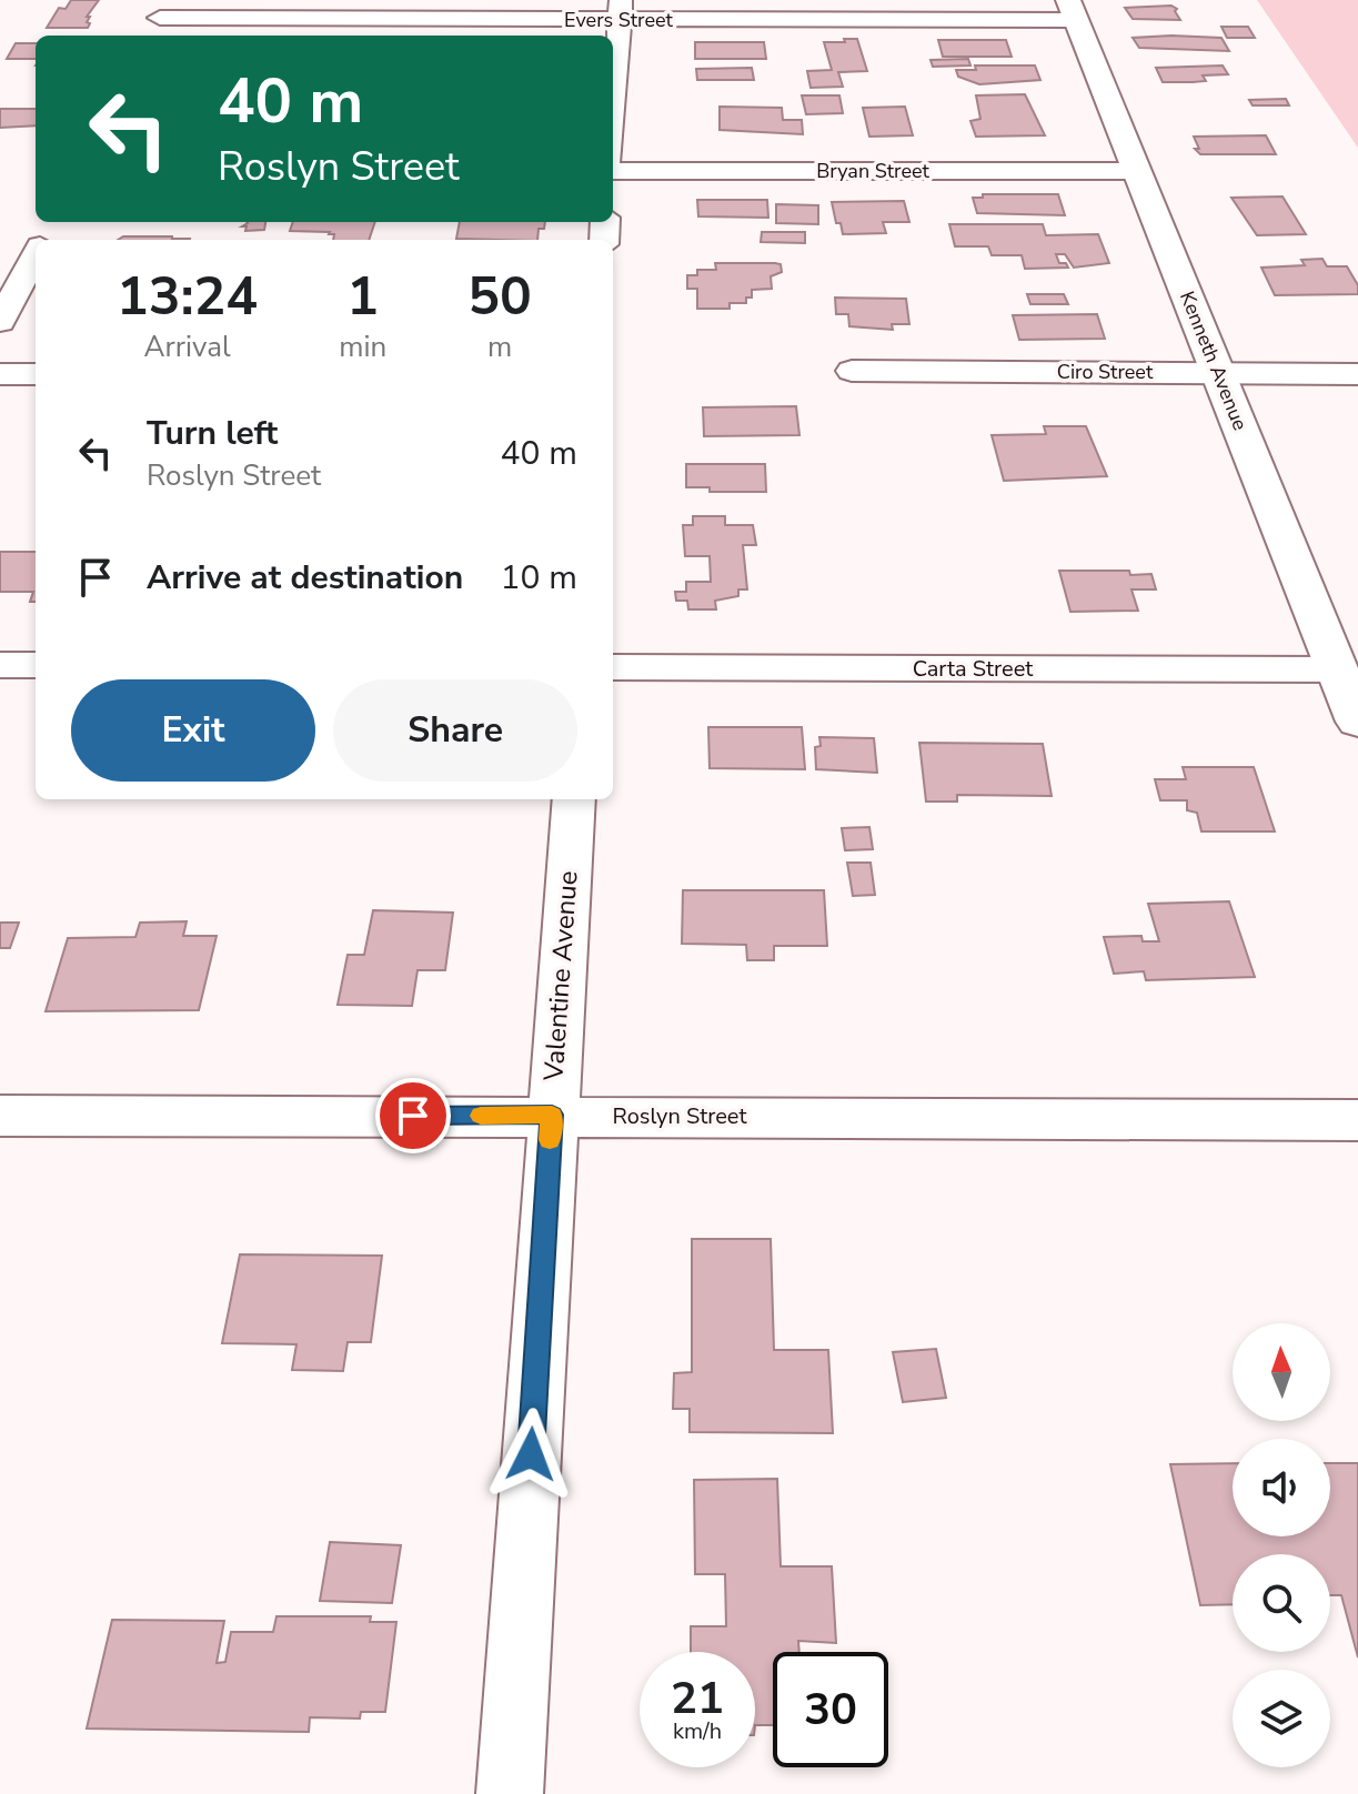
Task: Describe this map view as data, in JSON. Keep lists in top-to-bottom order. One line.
{"streets":{"street":["Evers Street","Bryan Street","Kenneth Avenue","Ciro Street","Carta Street","Valentine Avenue","Roslyn Street"]},"crossings":[["Evers Street","Kenneth Avenue"],["Bryan Street","Kenneth Avenue"],["Kenneth Avenue","Ciro Street"],["Kenneth Avenue","Carta Street"],["Valentine Avenue","Roslyn Street"]],"north":"top","page":{"turn":["40 m","Roslyn Street"],"eta":["13:24","Arrival","1","min","50","m"],"list":[{"name":"Turn left","note":"Roslyn Street","value":"40 m"},{"name":"Arrive at destination","value":"10 m"}],"buttons":["Exit","Share"],"speed":"21 km/h","limit":"30"}}
